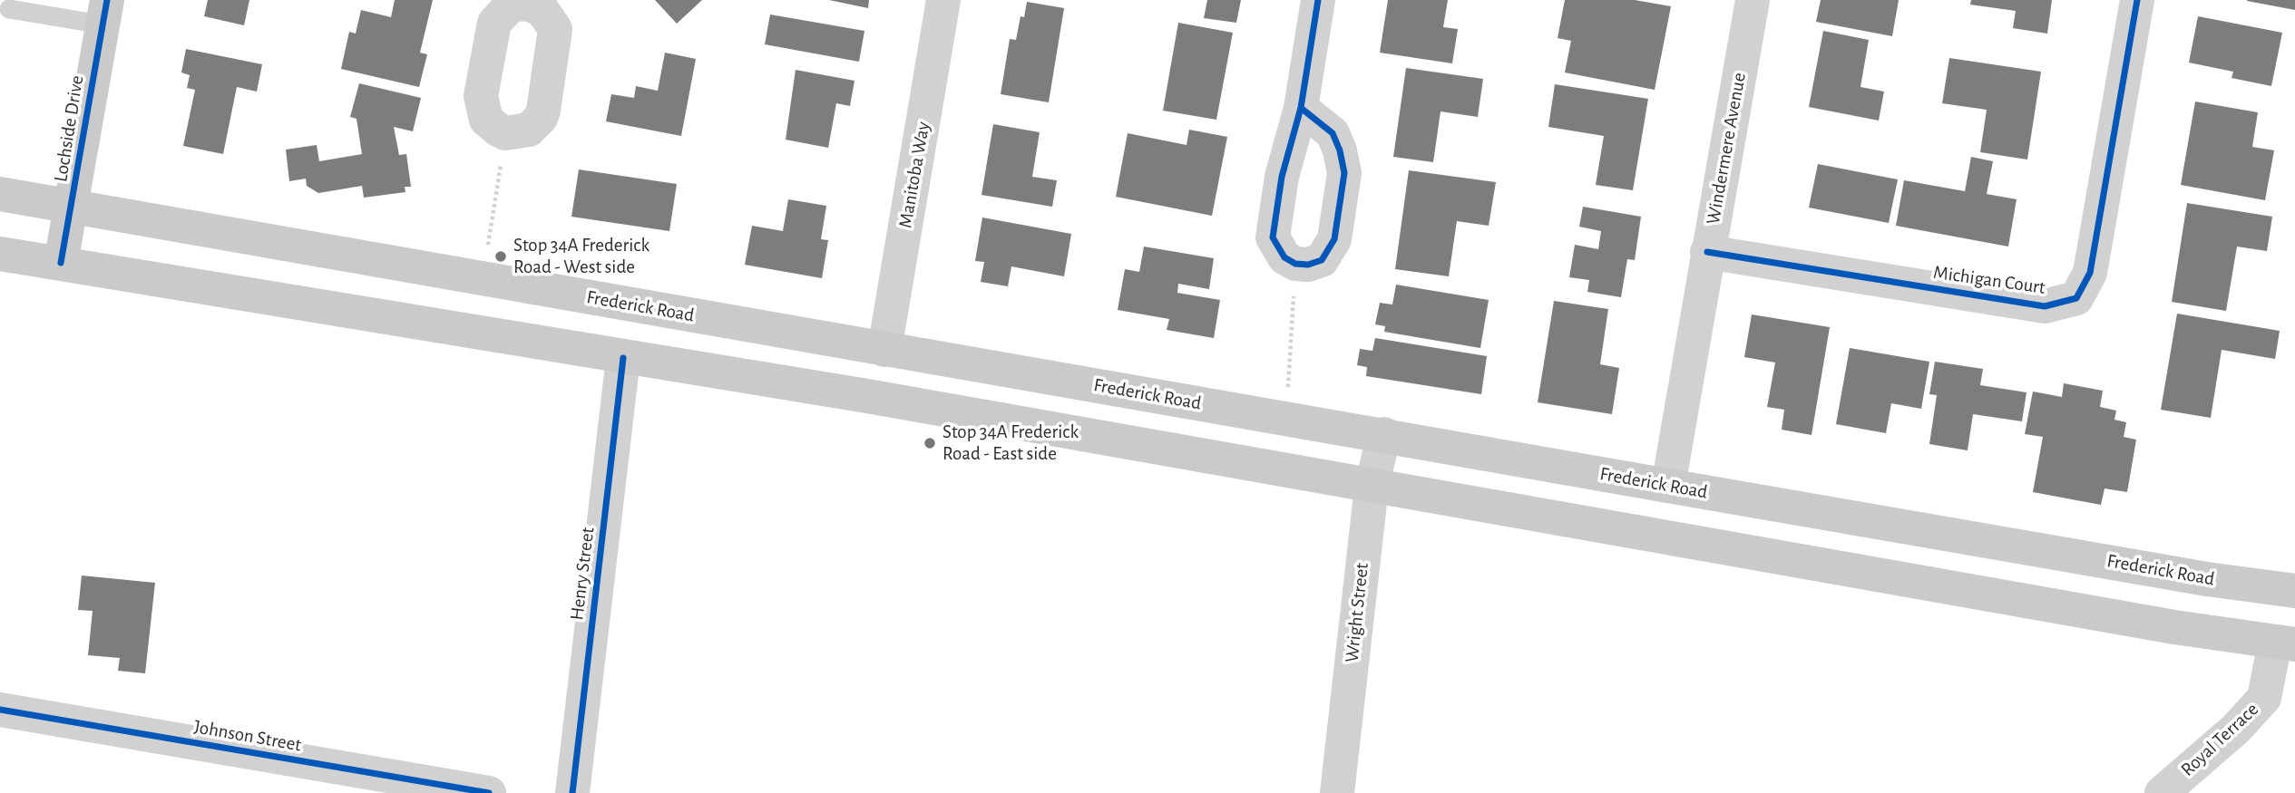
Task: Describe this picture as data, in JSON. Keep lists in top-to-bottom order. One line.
{"streets":{"main road":["Lochside Drive","Frederick Road"],"street":["Windermere Avenue","Manitoba Way","Michigan Court","Henry Street","Wright Street","Johnson Street","Royal Terrace"]},"crossings":[["Lochside Drive","Frederick Road"],["Windermere Avenue","Michigan Court"],["Windermere Avenue","Frederick Road"],["Manitoba Way","Frederick Road"],["Frederick Road","Wright Street"]],"places":["Stop 34A Frederick Road - West side","Stop 34A Frederick Road - East side"]}
